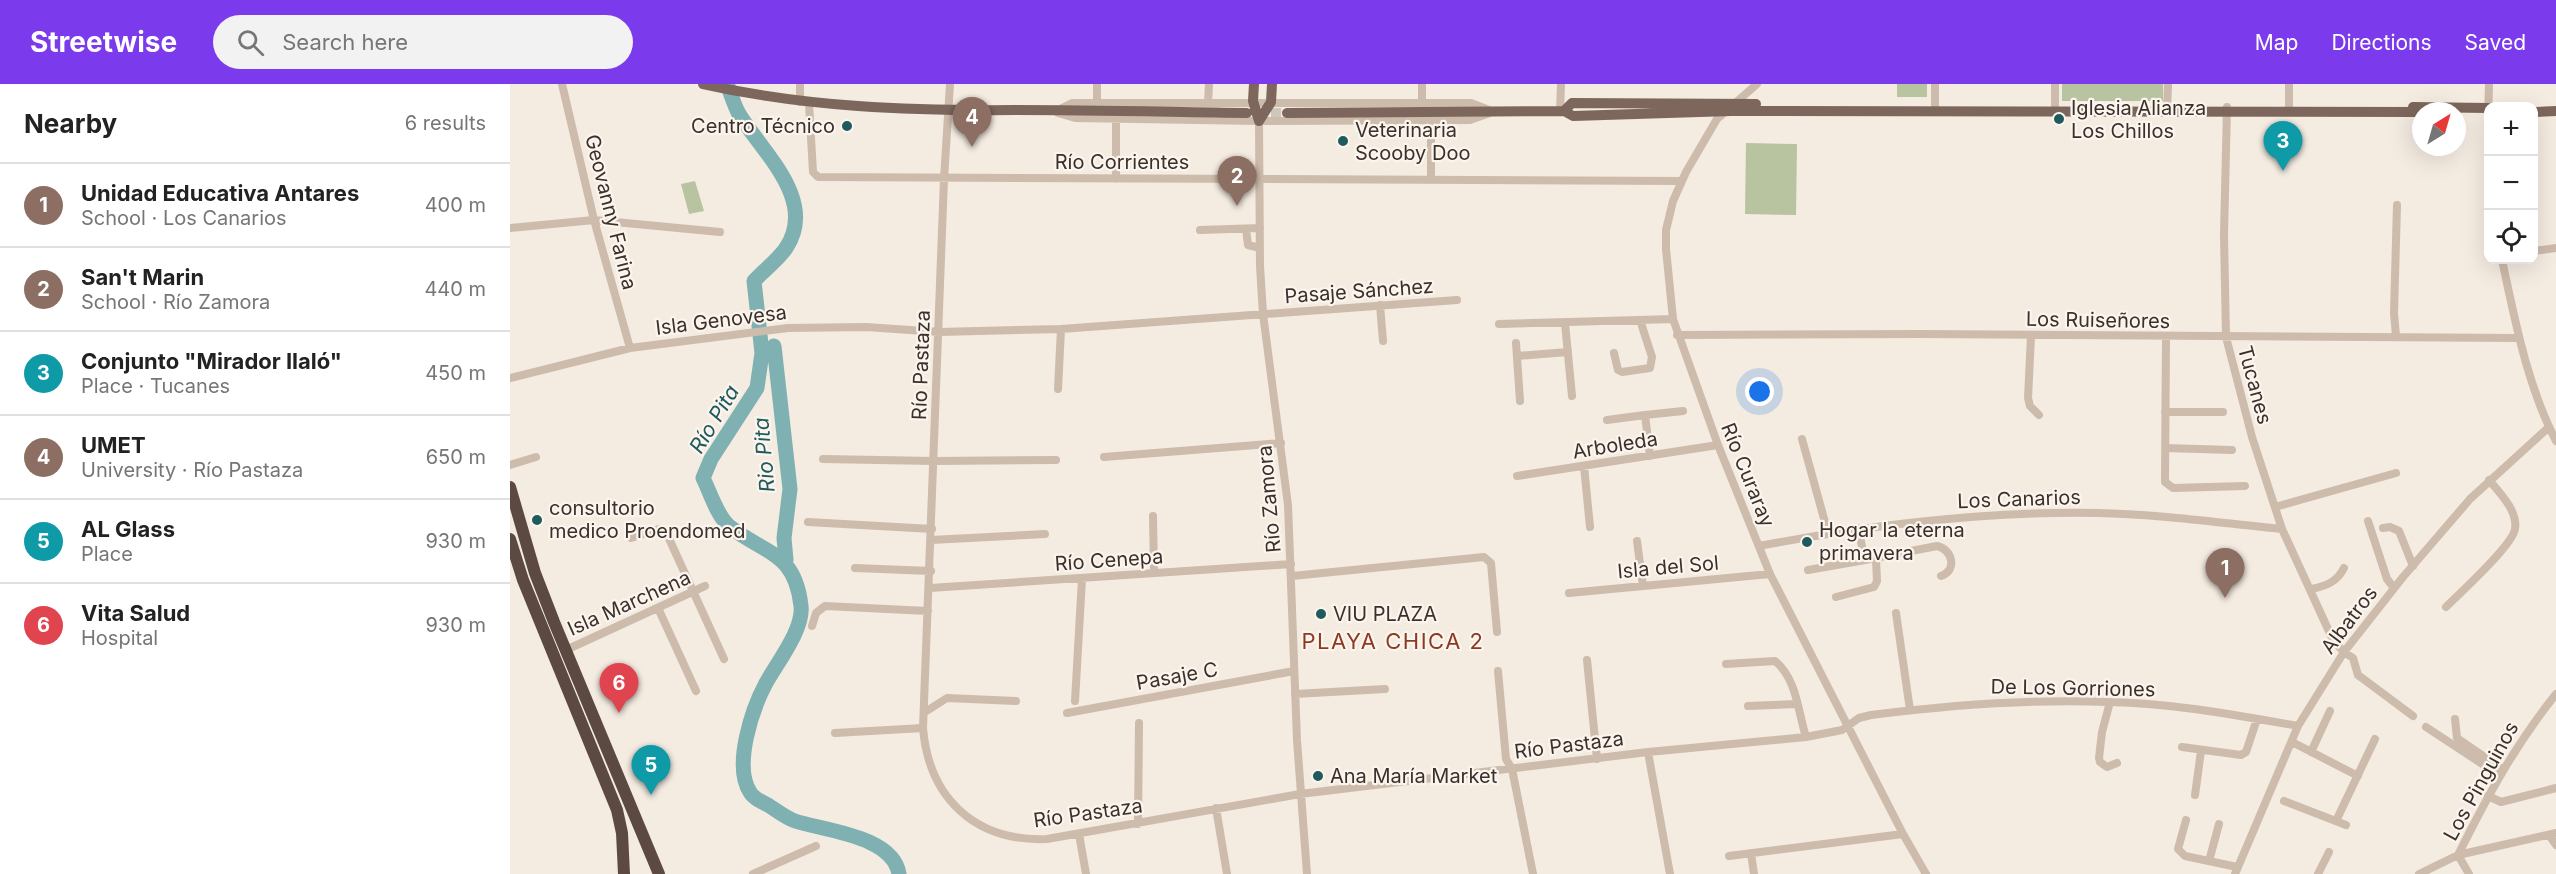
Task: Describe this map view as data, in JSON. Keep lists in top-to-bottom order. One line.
{"streets":{"street":["Río Corrientes","Geovanny Farina","Pasaje Sánchez","Isla Genovesa","Los Ruiseñores","Río Pastaza","Tucanes","Arboleda","Río Curaray","Río Zamora","Los Canarios","Río Cenepa","Isla del Sol","Isla Marchena","Albatros","Pasaje C","De Los Gorriones","Los Pinguinos"]},"crossings":[["Río Corrientes","Río Pastaza"],["Río Corrientes","Río Curaray"],["Río Corrientes","Río Zamora"],["Geovanny Farina","Isla Genovesa"],["Pasaje Sánchez","Isla Genovesa"],["Pasaje Sánchez","Río Zamora"],["Isla Genovesa","Río Pastaza"],["Los Ruiseñores","Tucanes"],["Los Ruiseñores","Río Curaray"],["Río Pastaza","Río Curaray"],["Río Pastaza","Río Zamora"],["Río Pastaza","Río Cenepa"],["Río Pastaza","De Los Gorriones"],["Tucanes","Los Canarios"],["Tucanes","Albatros"],["Arboleda","Río Curaray"],["Río Curaray","Los Canarios"],["Río Curaray","Isla del Sol"],["Río Curaray","De Los Gorriones"],["Río Zamora","Río Cenepa"],["Río Zamora","Pasaje C"],["Albatros","De Los Gorriones"]],"districts":["PLAYA CHICA 2"],"water":["Río Pita","Rio Pita"],"places":["Iglesia Alianza Los Chillos","Centro Técnico","Veterinaria Scooby Doo","consultorio medico Proendomed","Hogar la eterna primavera","VIU PLAZA","Ana María Market"],"north":"top right","page":{"header":"Streetwise","search":"Search here","nav":["Map","Directions","Saved"],"heading":["Nearby","6 results"],"pins":["4","3","2","1","6","5"],"map_buttons":["+","−"],"list":[{"mark":"1","name":"Unidad Educativa Antares","note":"School · Los Canarios","value":"400 m"},{"mark":"2","name":"San't Marin","note":"School · Río Zamora","value":"440 m"},{"mark":"3","name":"Conjunto \"Mirador Ilaló\"","note":"Place · Tucanes","value":"450 m"},{"mark":"4","name":"UMET","note":"University · Río Pastaza","value":"650 m"},{"mark":"5","name":"AL Glass","note":"Place","value":"930 m"},{"mark":"6","name":"Vita Salud","note":"Hospital","value":"930 m"}]}}
